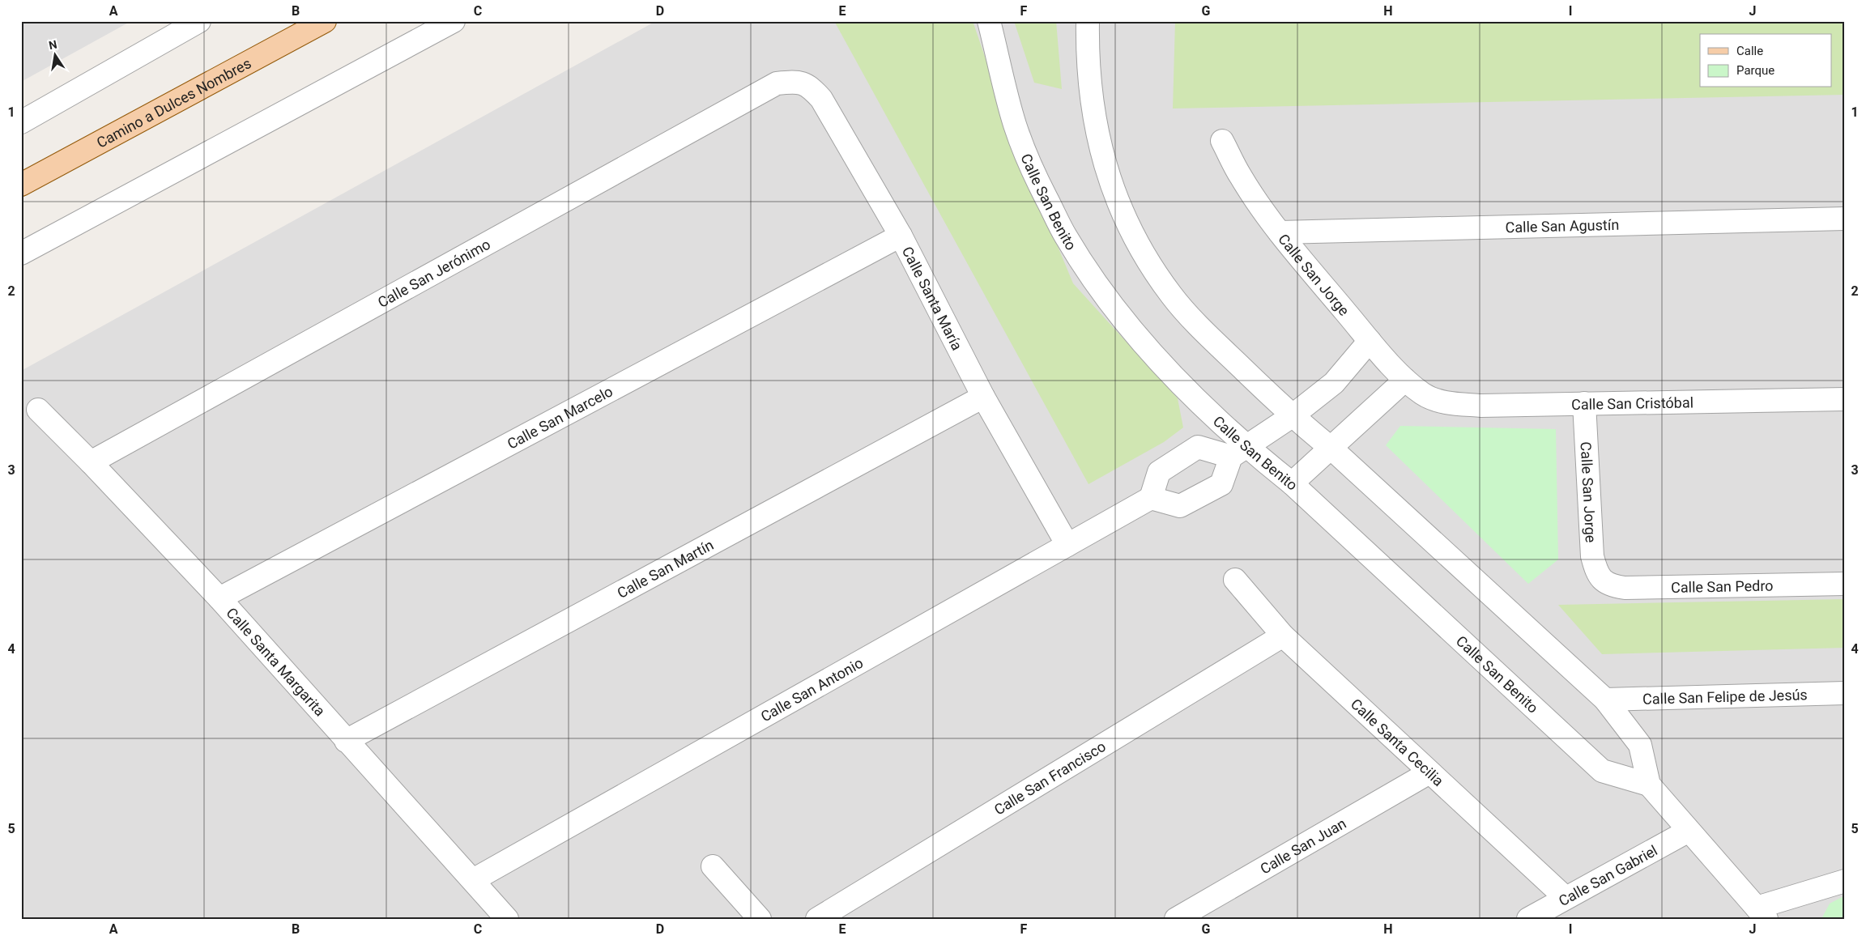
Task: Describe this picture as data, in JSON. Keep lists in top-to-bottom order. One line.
{"streets":{"main road":["Camino a Dulces Nombres"],"street":["Calle San Benito","Calle San Agustín","Calle San Jerónimo","Calle San Jorge","Calle Santa María","Calle San Cristóbal","Calle San Marcelo","Calle San Martín","Calle San Pedro","Calle Santa Margarita","Calle San Antonio","Calle San Felipe de Jesús","Calle Santa Cecilia","Calle San Francisco","Calle San Juan","Calle San Gabriel"]},"crossings":[["Calle San Agustín","Calle San Jorge"],["Calle San Jerónimo","Calle Santa María"],["Calle San Jerónimo","Calle Santa Margarita"],["Calle San Jorge","Calle San Cristóbal"],["Calle San Jorge","Calle San Pedro"],["Calle Santa María","Calle San Marcelo"],["Calle Santa María","Calle San Martín"],["Calle Santa María","Calle San Antonio"],["Calle San Marcelo","Calle Santa Margarita"],["Calle San Martín","Calle Santa Margarita"],["Calle Santa Margarita","Calle San Antonio"],["Calle Santa Cecilia","Calle San Francisco"],["Calle Santa Cecilia","Calle San Juan"],["Calle Santa Cecilia","Calle San Gabriel"]],"legend":["Calle","Parque"],"north":"top","grid":{"columns":["A","B","C","D","E","F","G","H","I","J"],"rows":["1","2","3","4","5"]}}
